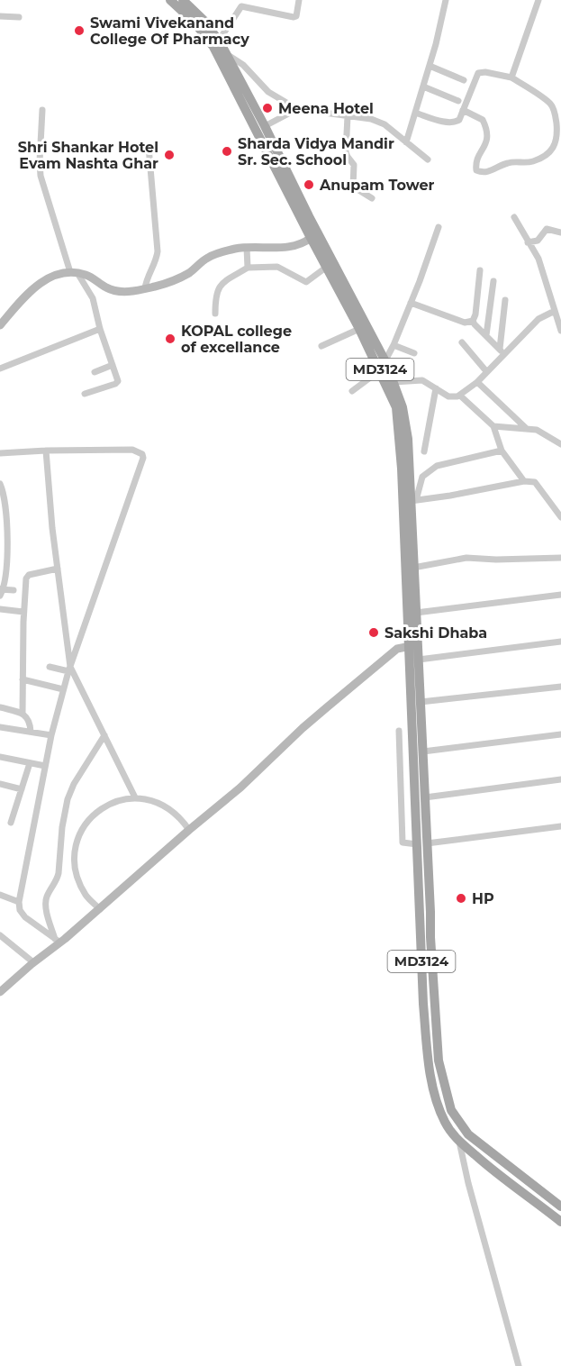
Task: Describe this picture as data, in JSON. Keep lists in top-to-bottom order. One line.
{"streets":{"main road":["MD3124"]},"places":["Swami Vivekanand College Of Pharmacy","Meena Hotel","Sharda Vidya Mandir Sr. Sec. School","Shri Shankar Hotel Evam Nashta Ghar","Anupam Tower","KOPAL college of excellance","Sakshi Dhaba","HP"]}
